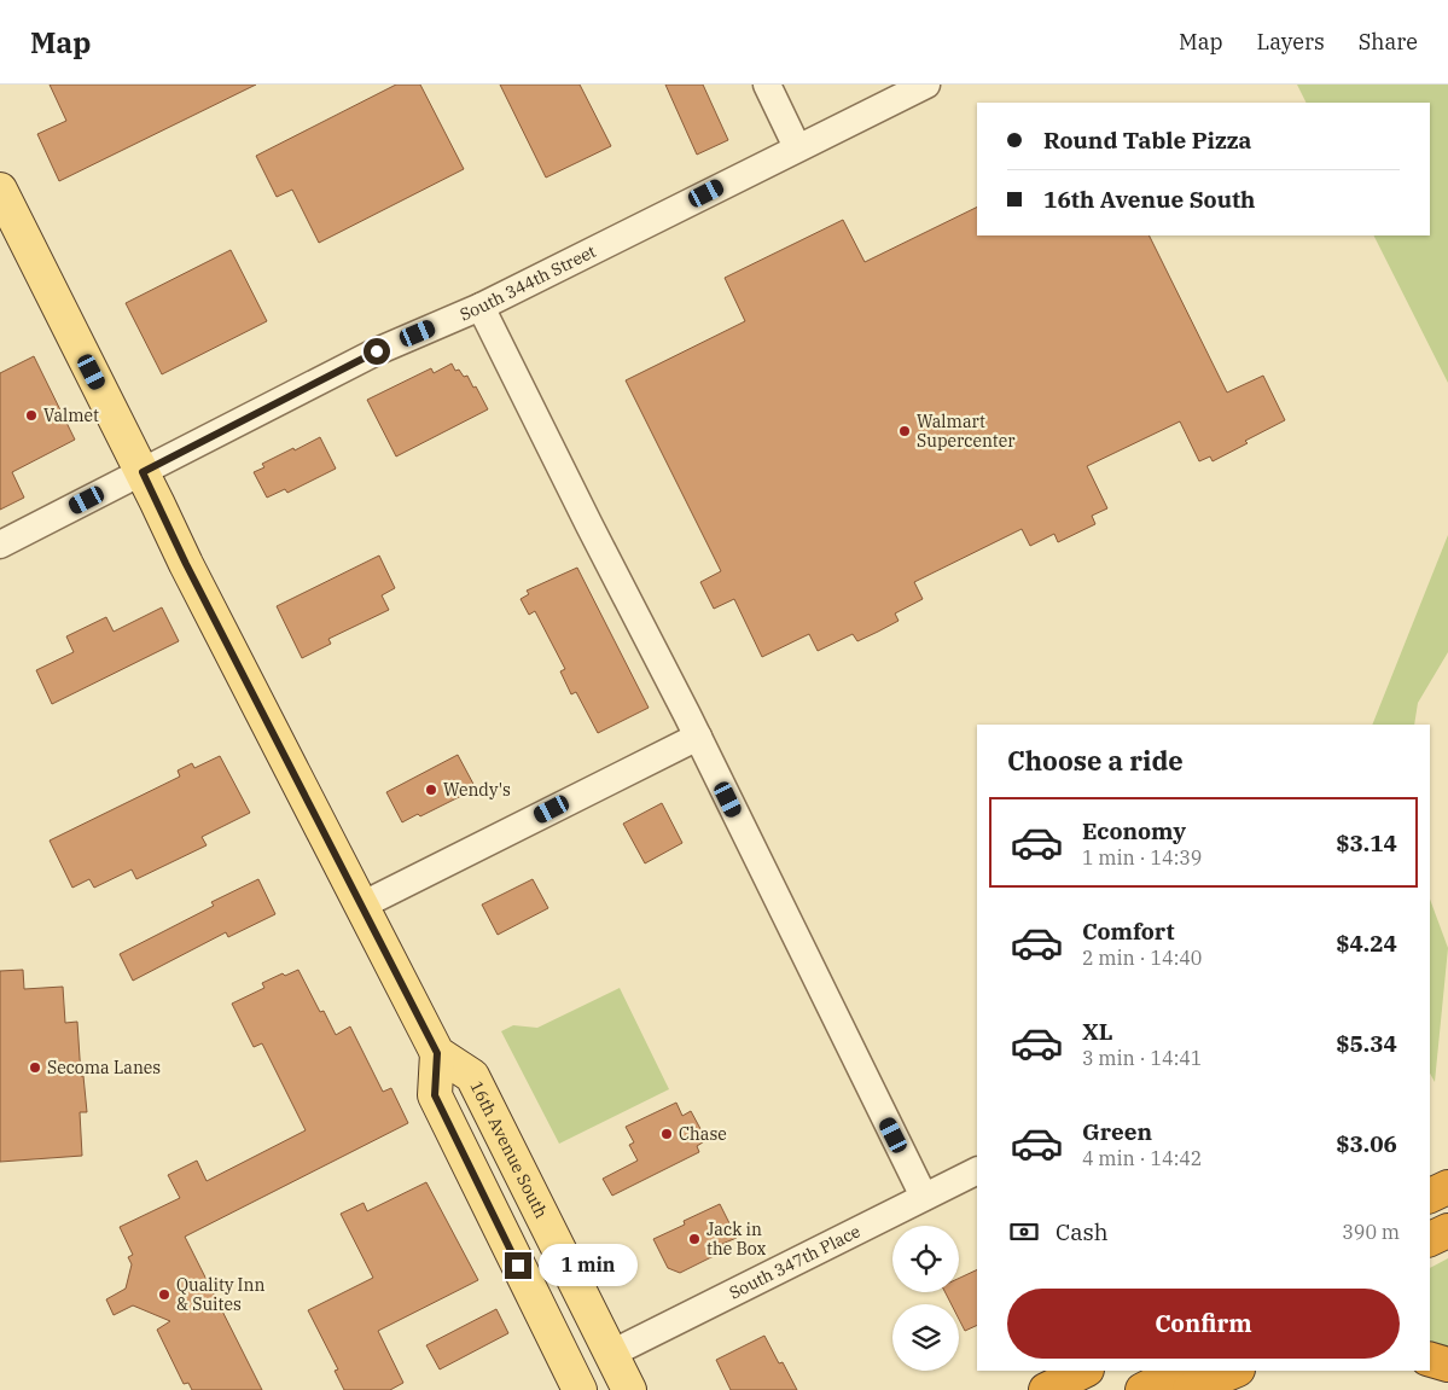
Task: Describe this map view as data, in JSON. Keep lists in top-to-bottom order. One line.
{"streets":{"main road":["16th Avenue South"],"street":["South 344th Street","South 347th Place"]},"crossings":[["South 344th Street","16th Avenue South"],["16th Avenue South","South 347th Place"]],"places":["Valmet","Walmart Supercenter","Wendy's","Secoma Lanes","Chase","Jack in the Box","Quality Inn & Suites"],"page":{"header":"Map","nav":["Map","Layers","Share"],"banner":["Round Table Pizza","16th Avenue South"],"heading":"Choose a ride","list":[{"name":"Economy","note":"1 min · 14:39","value":"$3.14"},{"name":"Comfort","note":"2 min · 14:40","value":"$4.24"},{"name":"XL","note":"3 min · 14:41","value":"$5.34"},{"name":"Green","note":"4 min · 14:42","value":"$3.06"}],"pay":["Cash","390 m"],"bubble":"1 min","buttons":"Confirm"}}
